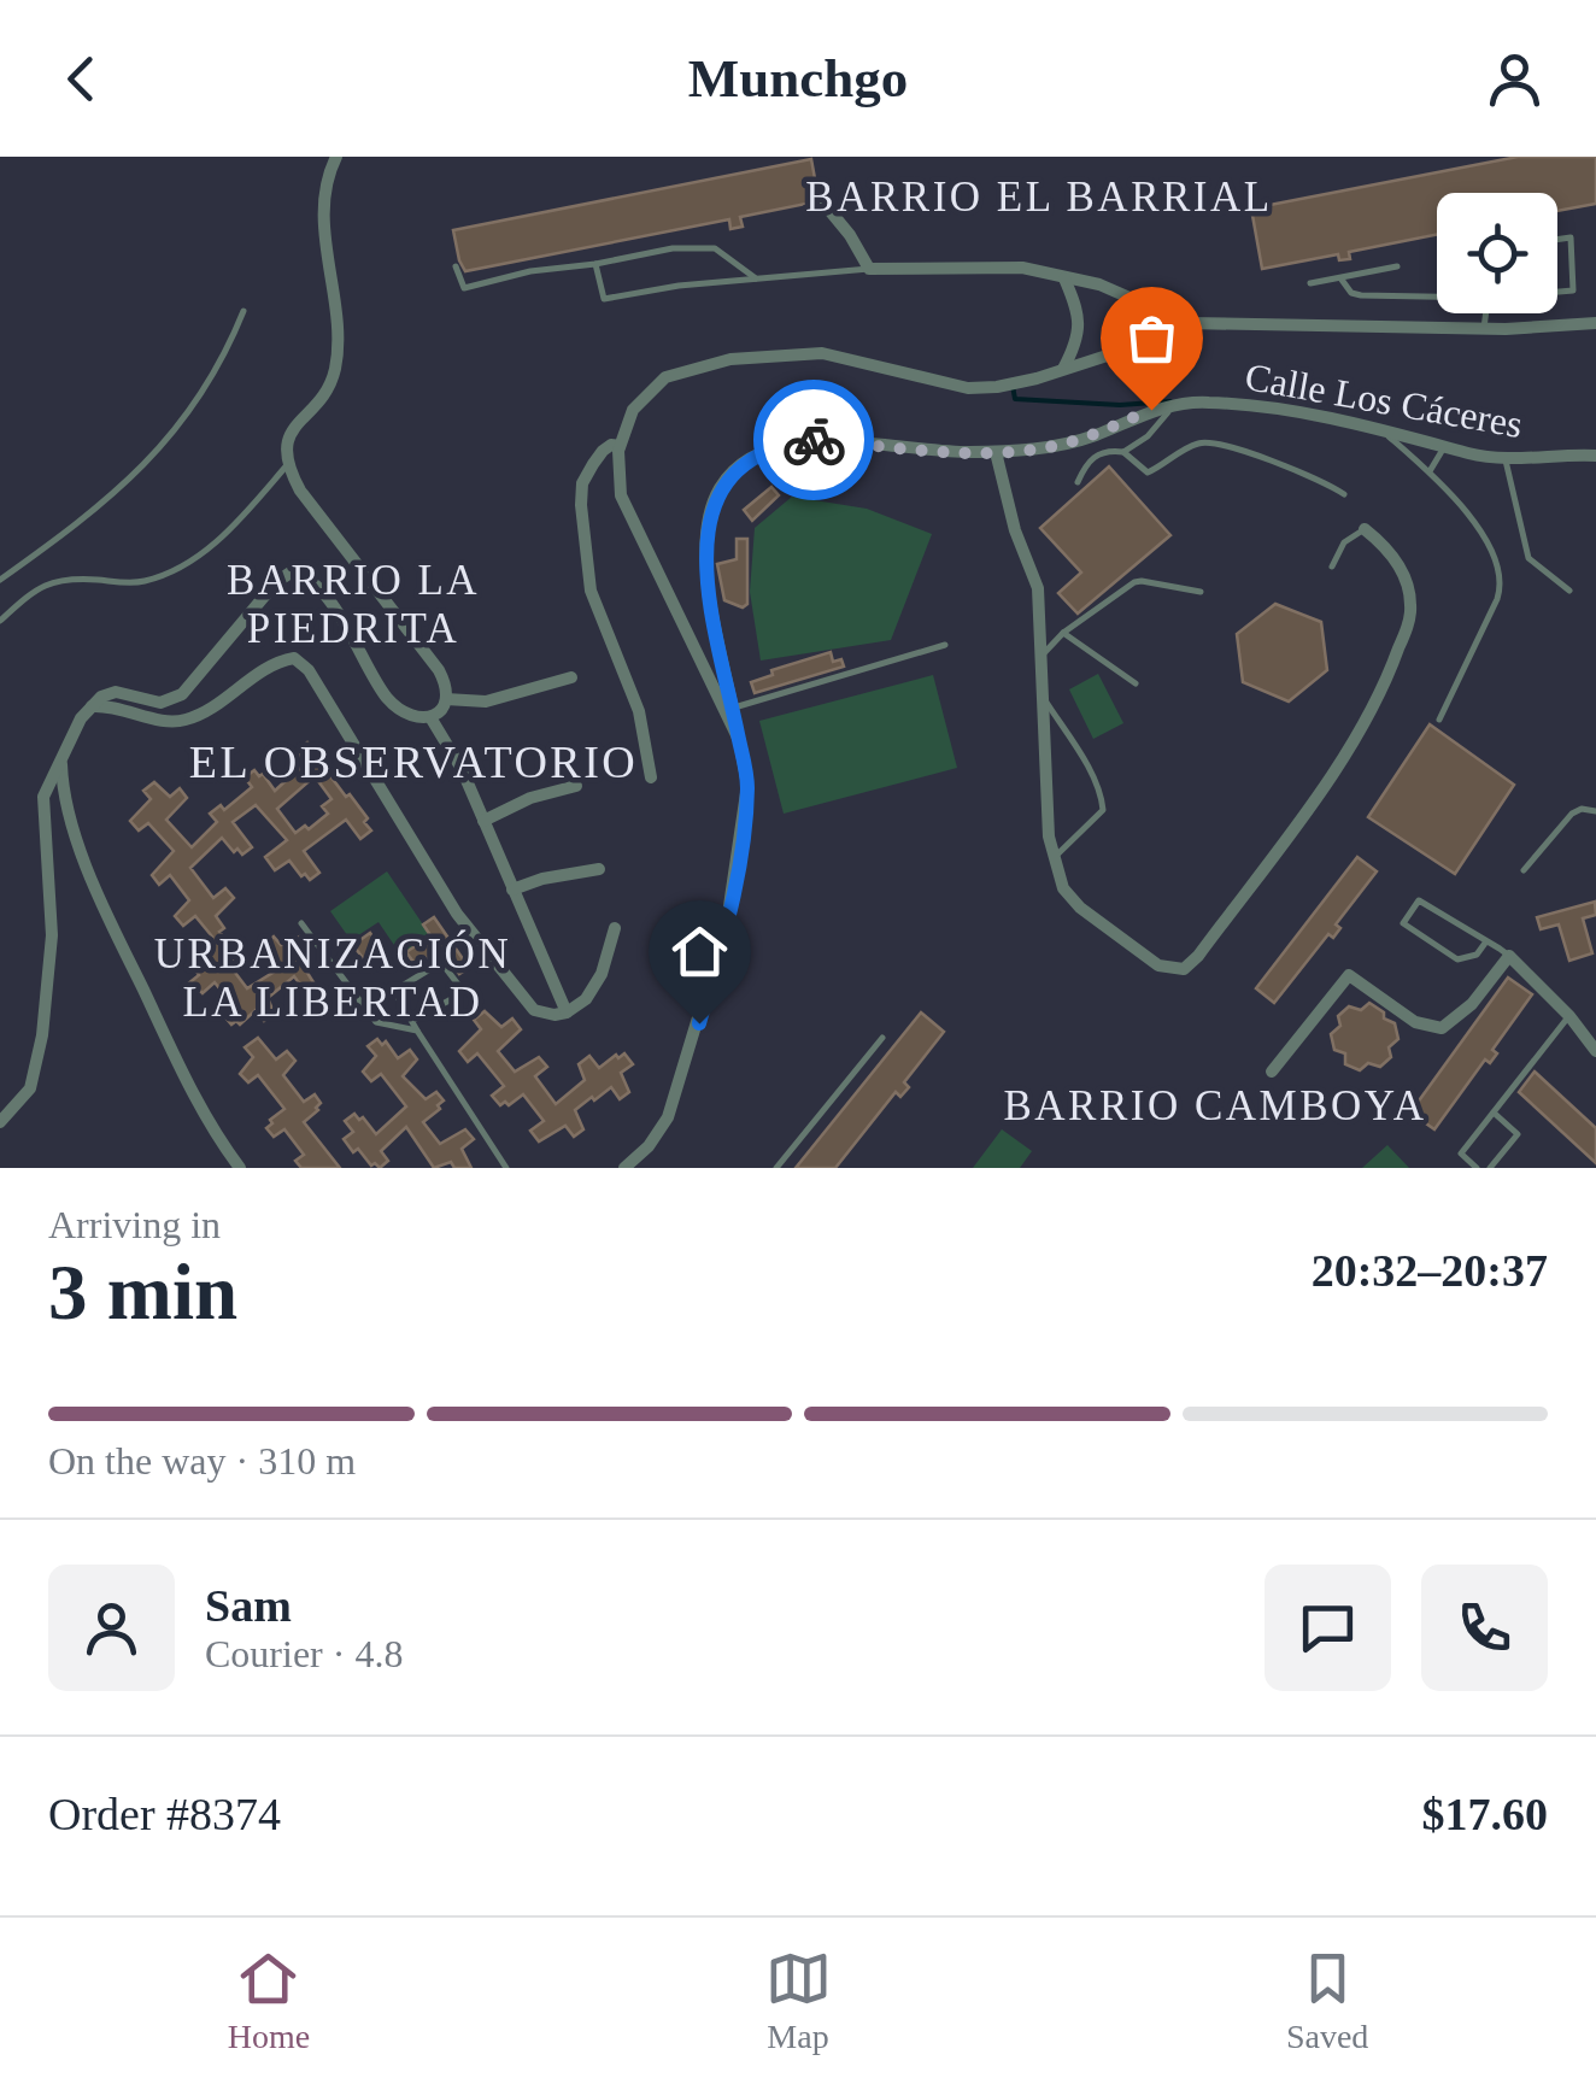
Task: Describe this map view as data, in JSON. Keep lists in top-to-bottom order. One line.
{"streets":{"street":["Calle Los Cáceres"]},"districts":["BARRIO EL BARRIAL","BARRIO LA PIEDRITA","EL OBSERVATORIO","URBANIZACIÓN LA LIBERTAD","BARRIO CAMBOYA"],"page":{"header":"Munchgo","heading":["3 min","Arriving in","20:32–20:37"],"panel":["Sam","Courier · 4.8","Order #8374","$17.60"],"bar":"On the way · 310 m","tabs":["Home","Map","Saved"]}}
